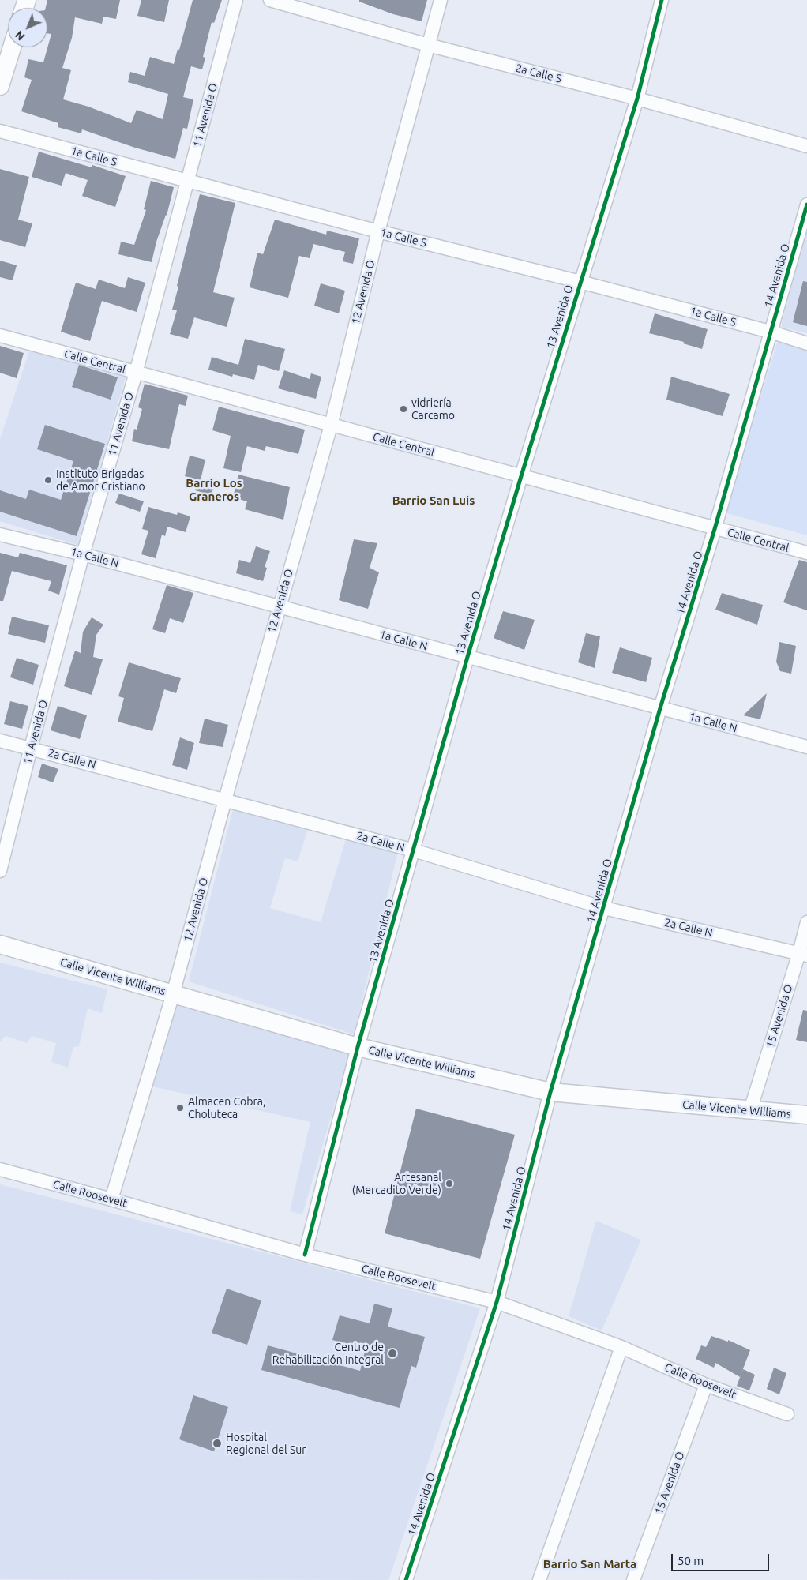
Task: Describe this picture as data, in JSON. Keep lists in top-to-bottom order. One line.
{"streets":{"main road":["Calle Vicente Williams"],"street":["2a Calle S","11 Avenida O","1a Calle S","14 Avenida O","12 Avenida O","13 Avenida O","Calle Central","1a Calle N","2a Calle N","15 Avenida O","Calle Roosevelt"]},"crossings":[["2a Calle S","12 Avenida O"],["2a Calle S","13 Avenida O"],["11 Avenida O","1a Calle S"],["11 Avenida O","Calle Central"],["11 Avenida O","1a Calle N"],["11 Avenida O","2a Calle N"],["1a Calle S","14 Avenida O"],["1a Calle S","12 Avenida O"],["1a Calle S","13 Avenida O"],["14 Avenida O","Calle Central"],["14 Avenida O","1a Calle N"],["14 Avenida O","2a Calle N"],["14 Avenida O","Calle Vicente Williams"],["14 Avenida O","Calle Roosevelt"],["12 Avenida O","Calle Central"],["12 Avenida O","1a Calle N"],["12 Avenida O","2a Calle N"],["12 Avenida O","Calle Vicente Williams"],["12 Avenida O","Calle Roosevelt"],["13 Avenida O","Calle Central"],["13 Avenida O","1a Calle N"],["13 Avenida O","2a Calle N"],["13 Avenida O","Calle Vicente Williams"],["13 Avenida O","Calle Roosevelt"],["2a Calle N","15 Avenida O"],["Calle Vicente Williams","15 Avenida O"],["15 Avenida O","Calle Roosevelt"]],"districts":["Barrio Los Graneros","Barrio San Luis","Barrio San Marta"],"places":["vidriería Carcamo","Instituto Brigadas de Amor Cristiano","Almacen Cobra, Choluteca","Artesanal (Mercadito Verde)","Centro de Rehabilitación Integral","Hospital Regional del Sur"],"scale_bar":"50 m","north":"bottom left"}
